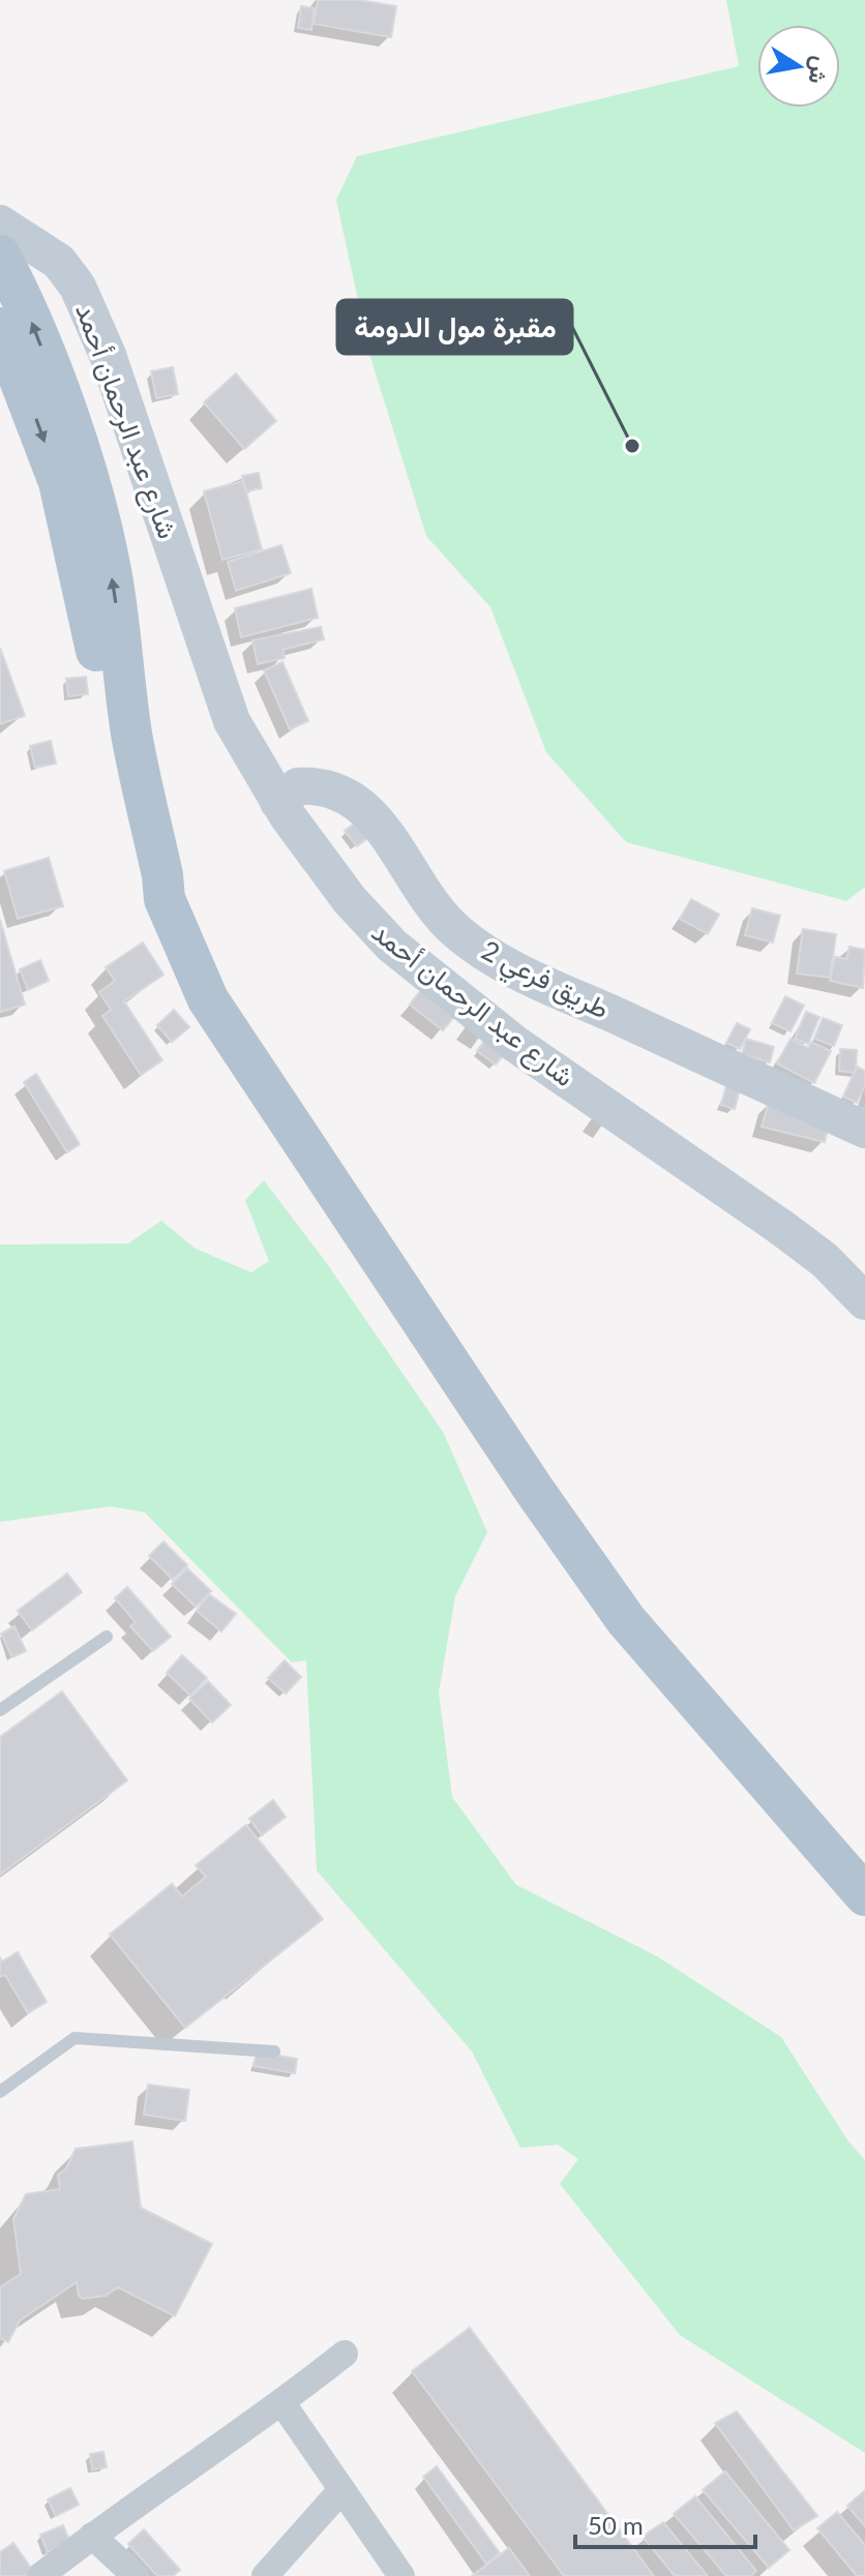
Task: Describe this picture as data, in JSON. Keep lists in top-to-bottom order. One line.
{"streets":{"main road":["شارع عبد الرحمان أحمد","طريق فرعي 2"]},"crossings":[["شارع عبد الرحمان أحمد","طريق فرعي 2"]],"places":["مقبرة مول الدومة"],"scale_bar":"50 m","north":"right"}
